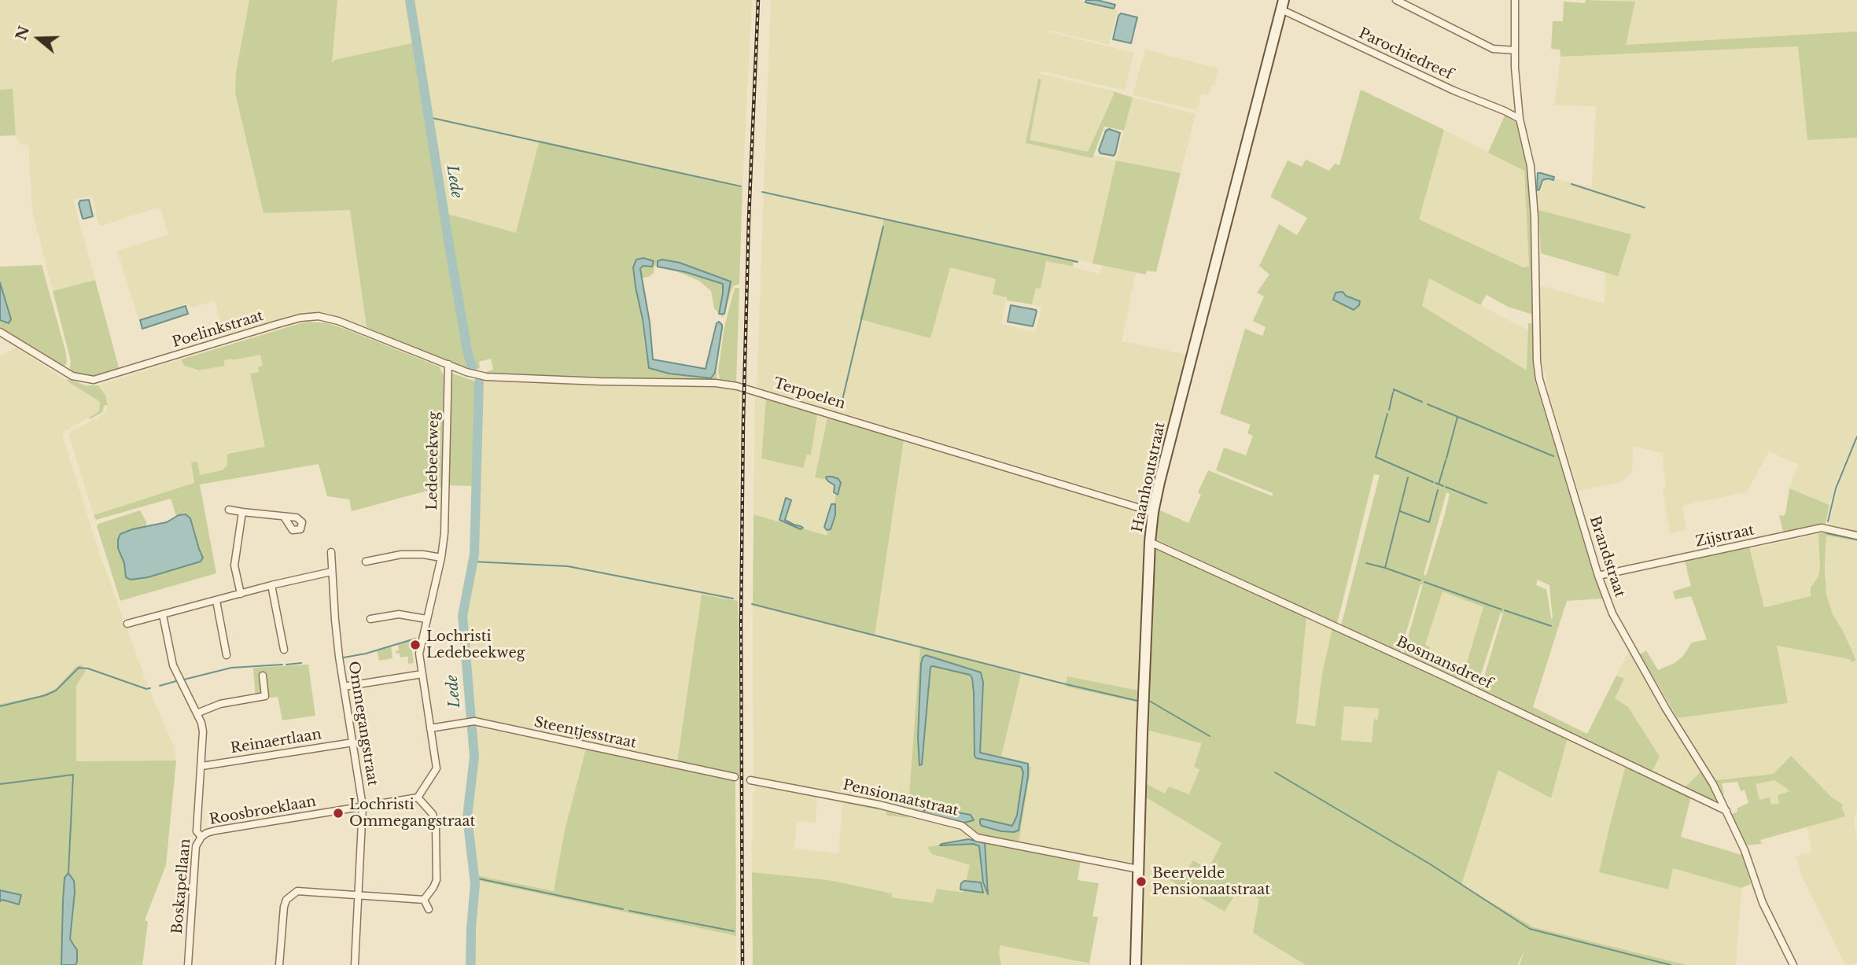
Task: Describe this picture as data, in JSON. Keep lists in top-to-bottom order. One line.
{"streets":{"street":["Parochiedreef","Poelinkstraat","Terpoelen","Ledebeekweg","Haanhoutstraat","Zijstraat","Brandstraat","Bosmansdreef","Ommegangstraat","Steentjesstraat","Reinaertlaan","Pensionaatstraat","Roosbroeklaan","Boskapellaan"]},"crossings":[["Parochiedreef","Haanhoutstraat"],["Parochiedreef","Brandstraat"],["Poelinkstraat","Terpoelen"],["Poelinkstraat","Ledebeekweg"],["Terpoelen","Ledebeekweg"],["Terpoelen","Haanhoutstraat"],["Ledebeekweg","Steentjesstraat"],["Ledebeekweg","Roosbroeklaan"],["Haanhoutstraat","Bosmansdreef"],["Haanhoutstraat","Pensionaatstraat"],["Zijstraat","Brandstraat"],["Brandstraat","Bosmansdreef"],["Ommegangstraat","Reinaertlaan"],["Ommegangstraat","Roosbroeklaan"],["Reinaertlaan","Boskapellaan"],["Roosbroeklaan","Boskapellaan"]],"water":["Lede"],"places":["Lochristi Ledebeekweg","Lochristi Ommegangstraat","Beervelde Pensionaatstraat"],"north":"left"}
